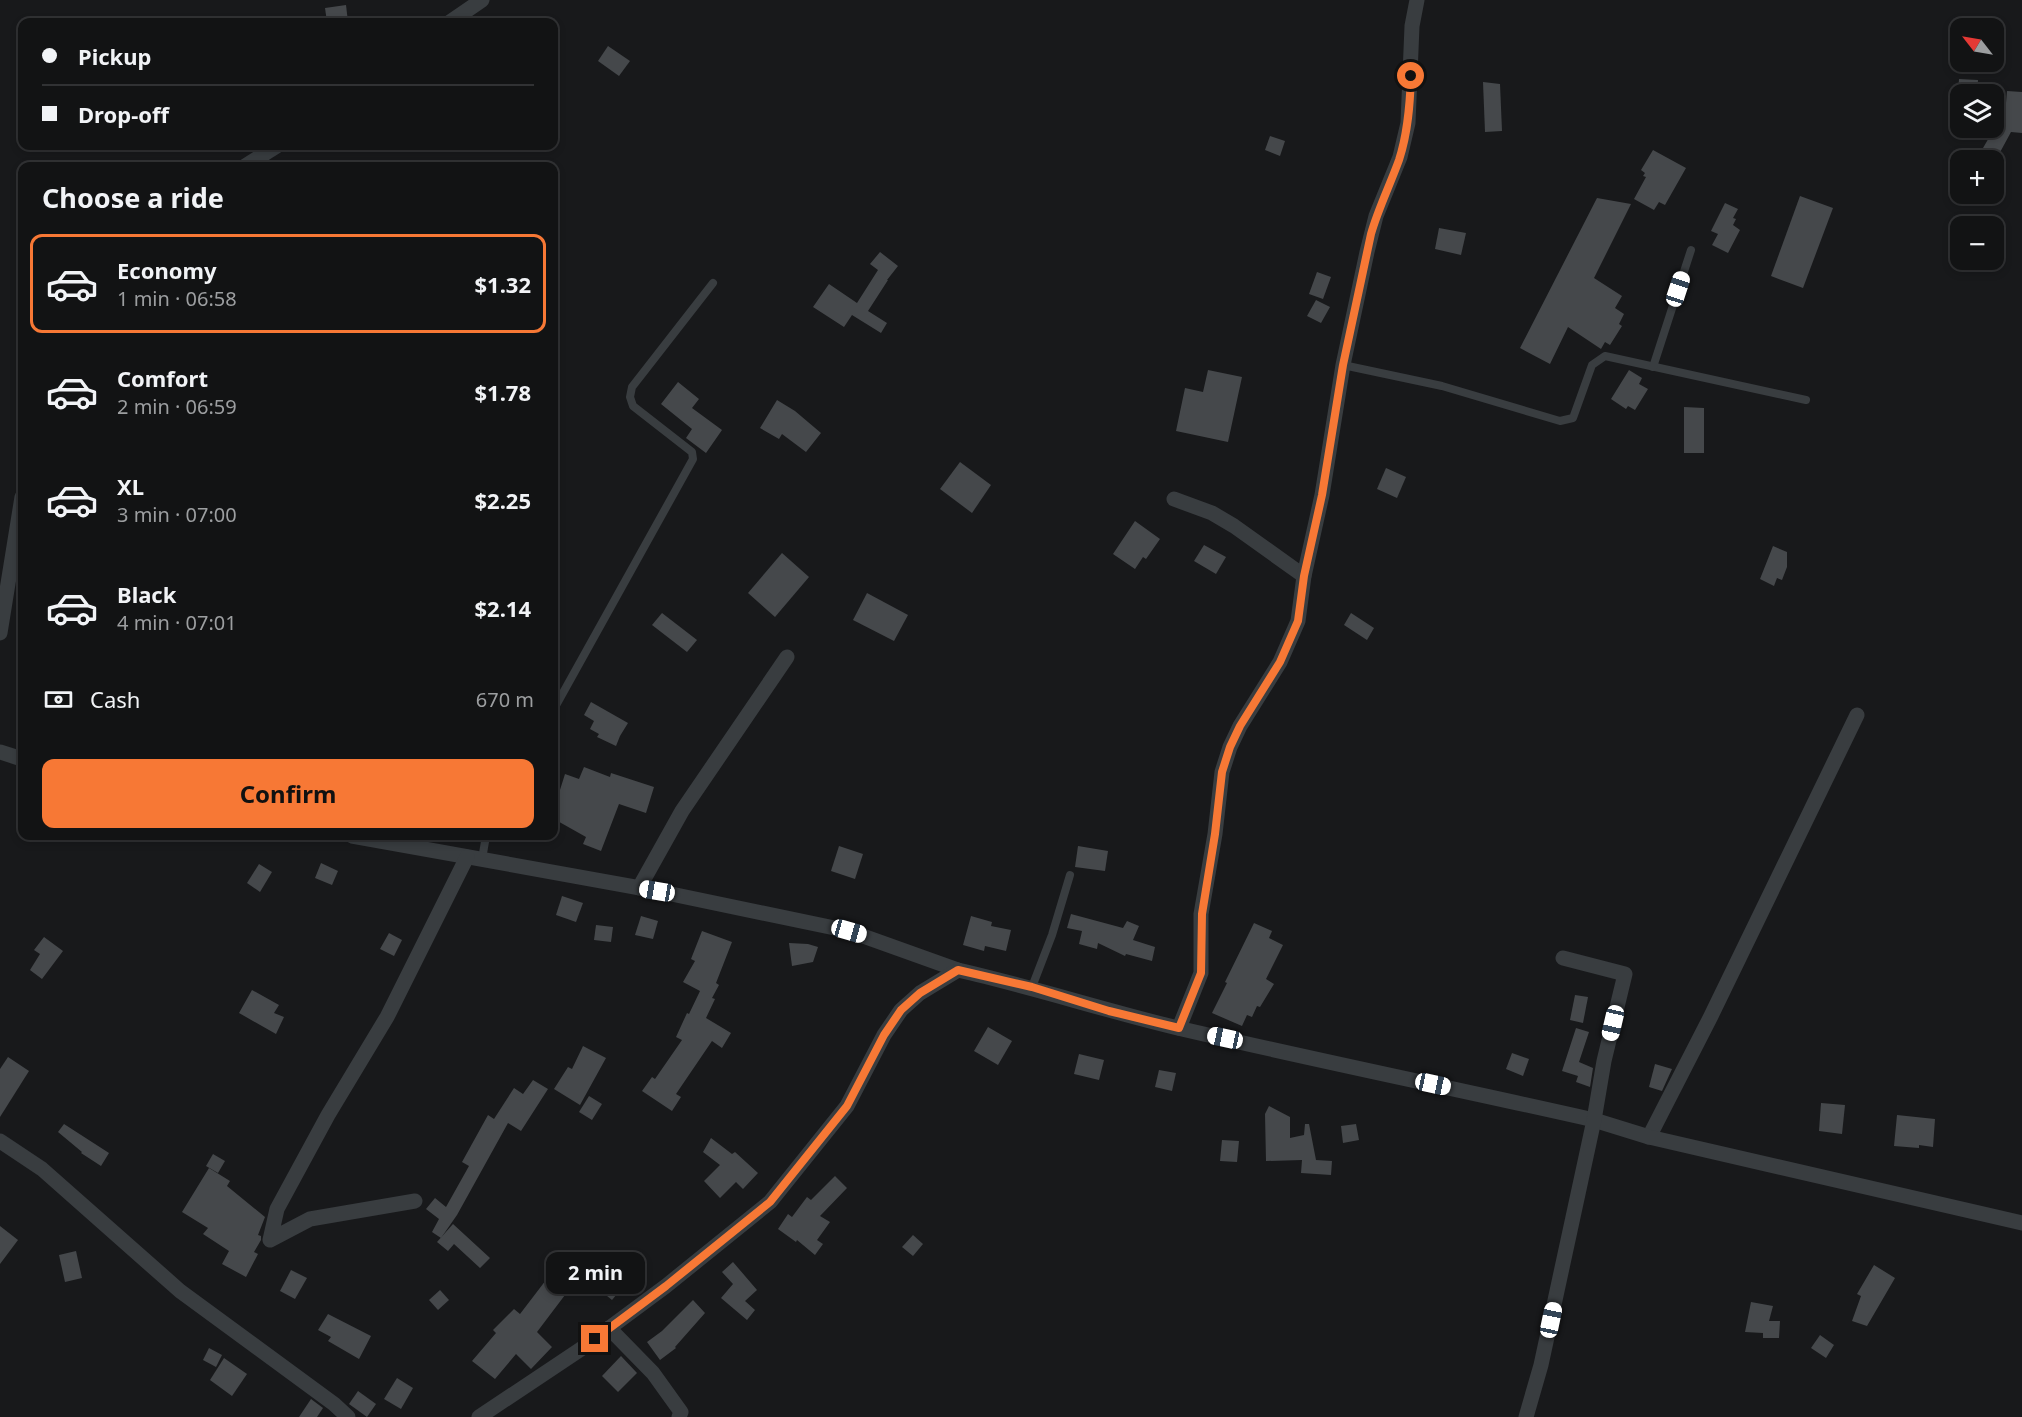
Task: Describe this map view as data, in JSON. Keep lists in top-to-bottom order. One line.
{"north":"top left","page":{"map_buttons":["+","−"],"banner":["Pickup","Drop-off"],"heading":"Choose a ride","list":[{"name":"Economy","note":"1 min · 06:58","value":"$1.32"},{"name":"Comfort","note":"2 min · 06:59","value":"$1.78"},{"name":"XL","note":"3 min · 07:00","value":"$2.25"},{"name":"Black","note":"4 min · 07:01","value":"$2.14"}],"pay":["Cash","670 m"],"buttons":"Confirm","bubble":"2 min"}}
